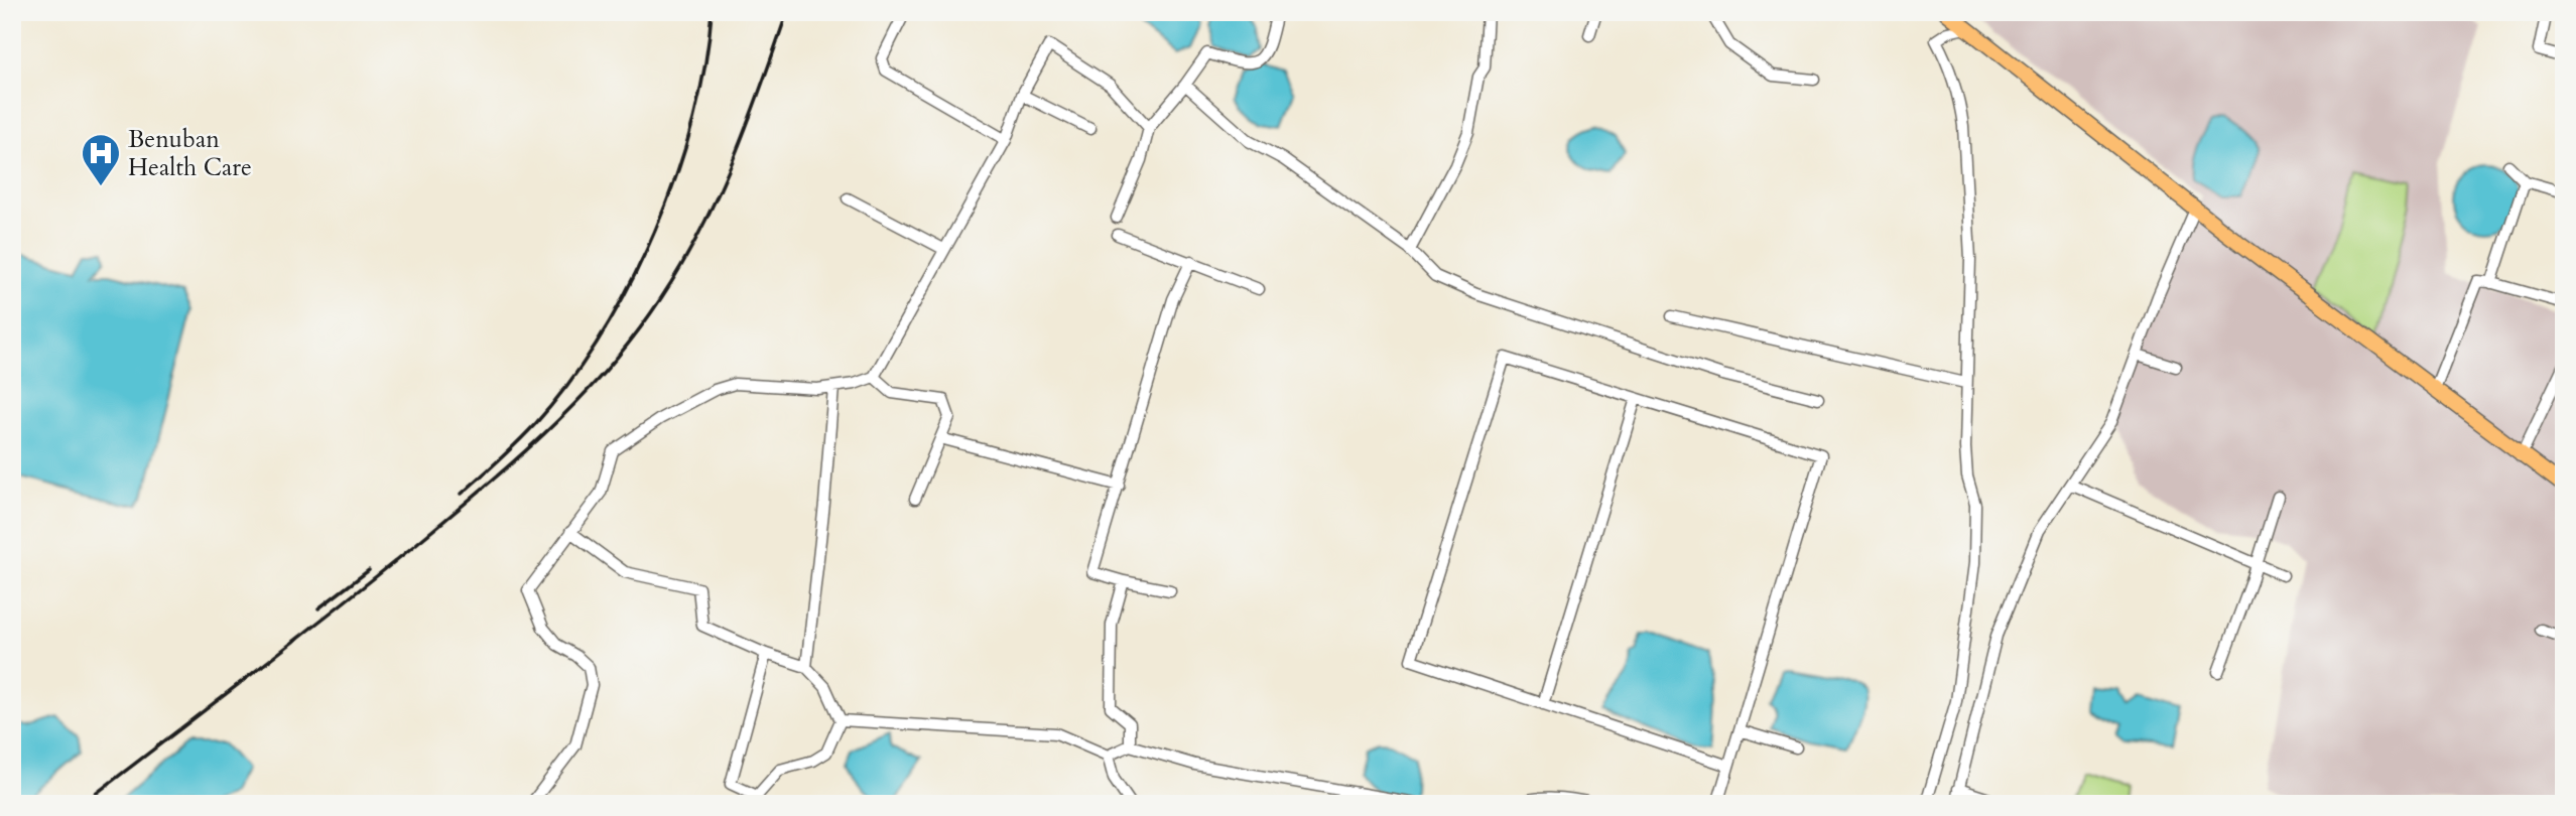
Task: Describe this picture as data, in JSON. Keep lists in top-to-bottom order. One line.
{"places":{"hospital":["Benuban Health Care"]}}
